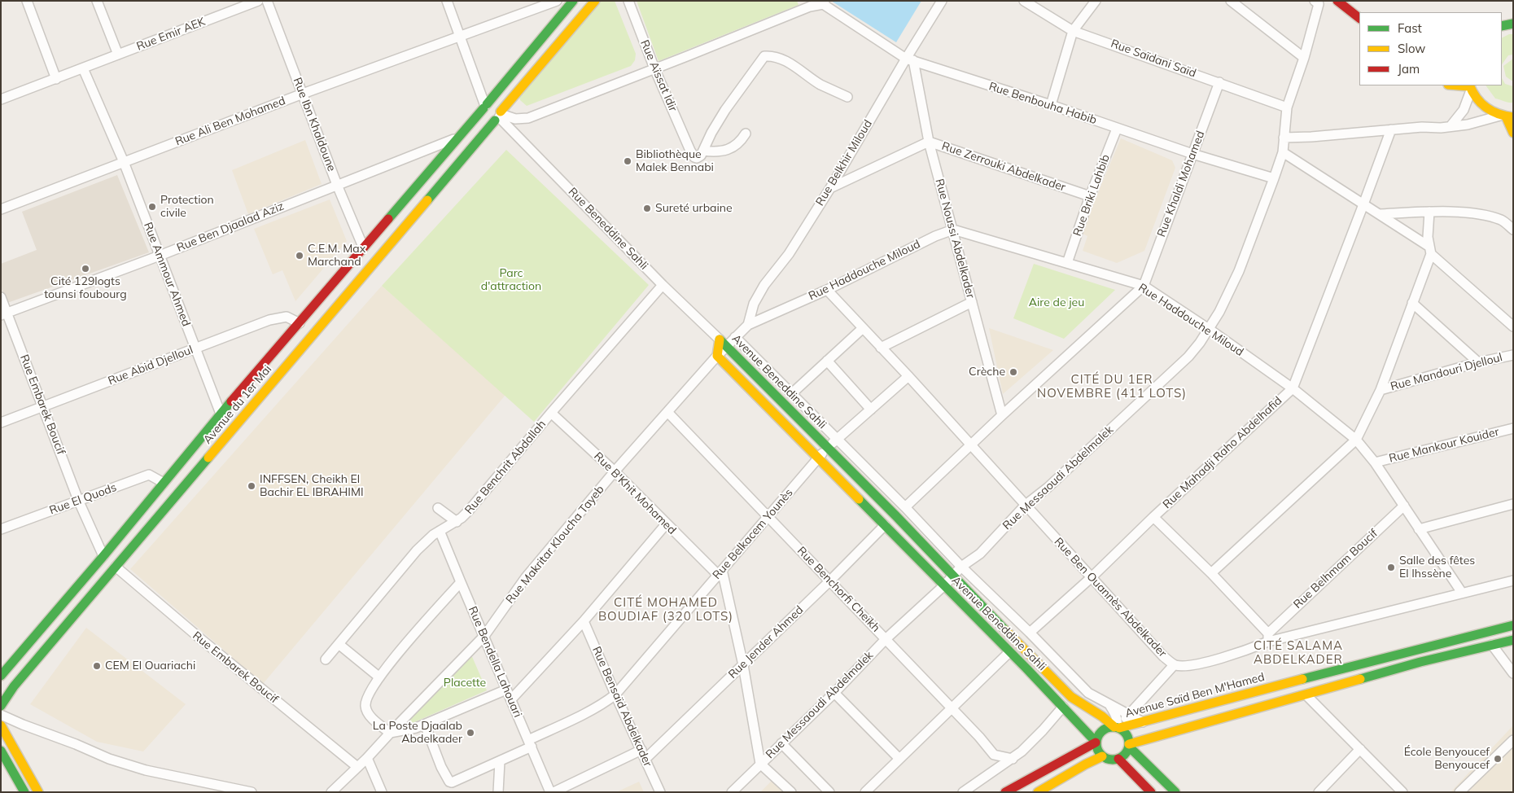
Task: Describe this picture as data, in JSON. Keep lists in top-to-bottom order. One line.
{"streets":{"main road":["Avenue Beneddine Sahli","Avenue du 1er Mai","Avenue Saïd Ben M'Hamed"],"street":["Rue Emir AEK","Rue Saïdani Saïd","Rue Aïssat Idir","Rue Benbouha Habib","Rue Ali Ben Mohamed","Rue Ibn Khaldoune","Rue Belkhir Miloud","Rue Zerrouki Abdelkader","Rue Khaldi Mohamed","Rue Briki Lahbib","Rue Ben Djaalad Aziz","Rue Beneddine Sahli","Rue Noussi Abdelkader","Rue Haddouche Miloud","Rue Ammour Ahmed","Rue Abid Djelloul","Rue Mandouri Djelloul","Rue Embarek Boucif","Rue Mankour Kouider","Rue Mahadji Raho Abdelhafid","Rue Benchrit Abdallah","Rue Messaoudi Abdelmalek","Rue B'Khit Mohamed","Rue El Quods","Rue Belkacem Younès","Rue Makritar Kloucha Tayeb","Rue Belhmam Boucif","Rue Benchorfi Cheïkh","Rue Ben Ouannès Abdelkader","Rue Jender Ahmed","Rue Bendella Lahouari","Rue Bensaïd Abdelkader"]},"crossings":[["Rue Emir AEK","Rue Ammour Ahmed"],["Rue Saïdani Saïd","Rue Khaldi Mohamed"],["Rue Saïdani Saïd","Rue Messaoudi Abdelmalek"],["Rue Benbouha Habib","Rue Belkhir Miloud"],["Rue Benbouha Habib","Rue Khaldi Mohamed"],["Rue Benbouha Habib","Rue Briki Lahbib"],["Rue Benbouha Habib","Rue Noussi Abdelkader"],["Rue Benbouha Habib","Rue Messaoudi Abdelmalek"],["Rue Ali Ben Mohamed","Rue Ibn Khaldoune"],["Rue Ali Ben Mohamed","Rue Ammour Ahmed"],["Rue Ibn Khaldoune","Rue Ben Djaalad Aziz"],["Rue Ibn Khaldoune","Avenue du 1er Mai"],["Rue Belkhir Miloud","Rue Zerrouki Abdelkader"],["Rue Belkhir Miloud","Rue Noussi Abdelkader"],["Rue Belkhir Miloud","Rue Haddouche Miloud"],["Rue Zerrouki Abdelkader","Rue Briki Lahbib"],["Rue Zerrouki Abdelkader","Rue Noussi Abdelkader"],["Rue Khaldi Mohamed","Rue Haddouche Miloud"],["Rue Briki Lahbib","Rue Haddouche Miloud"],["Rue Ben Djaalad Aziz","Rue Ammour Ahmed"],["Rue Ben Djaalad Aziz","Rue Embarek Boucif"],["Rue Ben Djaalad Aziz","Avenue du 1er Mai"],["Rue Beneddine Sahli","Rue Haddouche Miloud"],["Rue Beneddine Sahli","Avenue Beneddine Sahli"],["Rue Beneddine Sahli","Avenue du 1er Mai"],["Rue Beneddine Sahli","Rue Benchrit Abdallah"],["Rue Noussi Abdelkader","Rue Haddouche Miloud"],["Rue Haddouche Miloud","Avenue Beneddine Sahli"],["Rue Haddouche Miloud","Rue Mankour Kouider"],["Rue Haddouche Miloud","Rue Mahadji Raho Abdelhafid"],["Rue Haddouche Miloud","Rue Messaoudi Abdelmalek"],["Rue Haddouche Miloud","Rue Belhmam Boucif"],["Rue Haddouche Miloud","Rue Ben Ouannès Abdelkader"],["Rue Ammour Ahmed","Rue Abid Djelloul"],["Rue Ammour Ahmed","Avenue du 1er Mai"],["Rue Abid Djelloul","Rue Embarek Boucif"],["Rue Abid Djelloul","Avenue du 1er Mai"],["Avenue Beneddine Sahli","Rue Mahadji Raho Abdelhafid"],["Avenue Beneddine Sahli","Rue Messaoudi Abdelmalek"],["Avenue Beneddine Sahli","Rue Belkacem Younès"],["Avenue Beneddine Sahli","Rue Makritar Kloucha Tayeb"],["Avenue Beneddine Sahli","Rue Jender Ahmed"],["Avenue Beneddine Sahli","Avenue Saïd Ben M'Hamed"],["Rue Embarek Boucif","Avenue du 1er Mai"],["Rue Embarek Boucif","Rue El Quods"],["Rue Embarek Boucif","Rue Makritar Kloucha Tayeb"],["Avenue du 1er Mai","Rue El Quods"],["Rue Mahadji Raho Abdelhafid","Rue Belhmam Boucif"],["Rue Mahadji Raho Abdelhafid","Rue Ben Ouannès Abdelkader"],["Rue Benchrit Abdallah","Rue B'Khit Mohamed"],["Rue Benchrit Abdallah","Rue Bendella Lahouari"],["Rue Messaoudi Abdelmalek","Rue Benchorfi Cheïkh"],["Rue Messaoudi Abdelmalek","Rue Ben Ouannès Abdelkader"],["Rue B'Khit Mohamed","Rue Belkacem Younès"],["Rue B'Khit Mohamed","Rue Makritar Kloucha Tayeb"],["Rue Belkacem Younès","Rue Benchorfi Cheïkh"],["Rue Belkacem Younès","Rue Ben Ouannès Abdelkader"],["Rue Belkacem Younès","Rue Bendella Lahouari"],["Rue Belkacem Younès","Rue Bensaïd Abdelkader"],["Rue Makritar Kloucha Tayeb","Rue Benchorfi Cheïkh"],["Rue Makritar Kloucha Tayeb","Rue Bendella Lahouari"],["Rue Belhmam Boucif","Rue Ben Ouannès Abdelkader"],["Rue Benchorfi Cheïkh","Rue Jender Ahmed"],["Rue Jender Ahmed","Rue Bendella Lahouari"],["Rue Jender Ahmed","Rue Bensaïd Abdelkader"]],"districts":["CITÉ DU 1ER NOVEMBRE (411 LOTS)","CITÉ MOHAMED BOUDIAF (320 LOTS)","CITÉ SALAMA ABDELKADER"],"parks":["Parc d'attraction","Aire de jeu","Placette"],"places":["Bibliothèque Malek Bennabi","Protection civile","Sureté urbaine","C.E.M. Max Marchand","Cité 129logts tounsi foubourg","Crèche","INFFSEN, Cheikh El Bachir EL IBRAHIMI","Salle des fêtes El Ihssène","CEM El Ouariachi","La Poste Djaalab Abdelkader","École Benyoucef Benyoucef"],"legend":["Fast","Slow","Jam"]}
